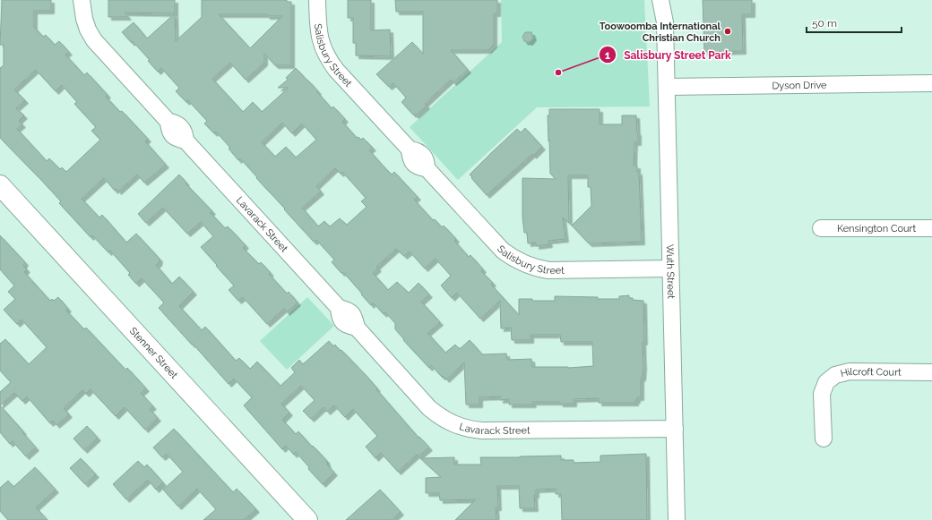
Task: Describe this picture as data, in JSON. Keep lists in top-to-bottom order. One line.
{"streets":{"main road":["Stenner Street"],"street":["Salisbury Street","Dyson Drive","Lavarack Street","Kensington Court","Wuth Street","Hilcroft Court"]},"crossings":[["Salisbury Street","Wuth Street"],["Dyson Drive","Wuth Street"],["Lavarack Street","Wuth Street"]],"places":["Toowoomba International Christian Church","Salisbury Street Park"],"scale_bar":"50 m"}
